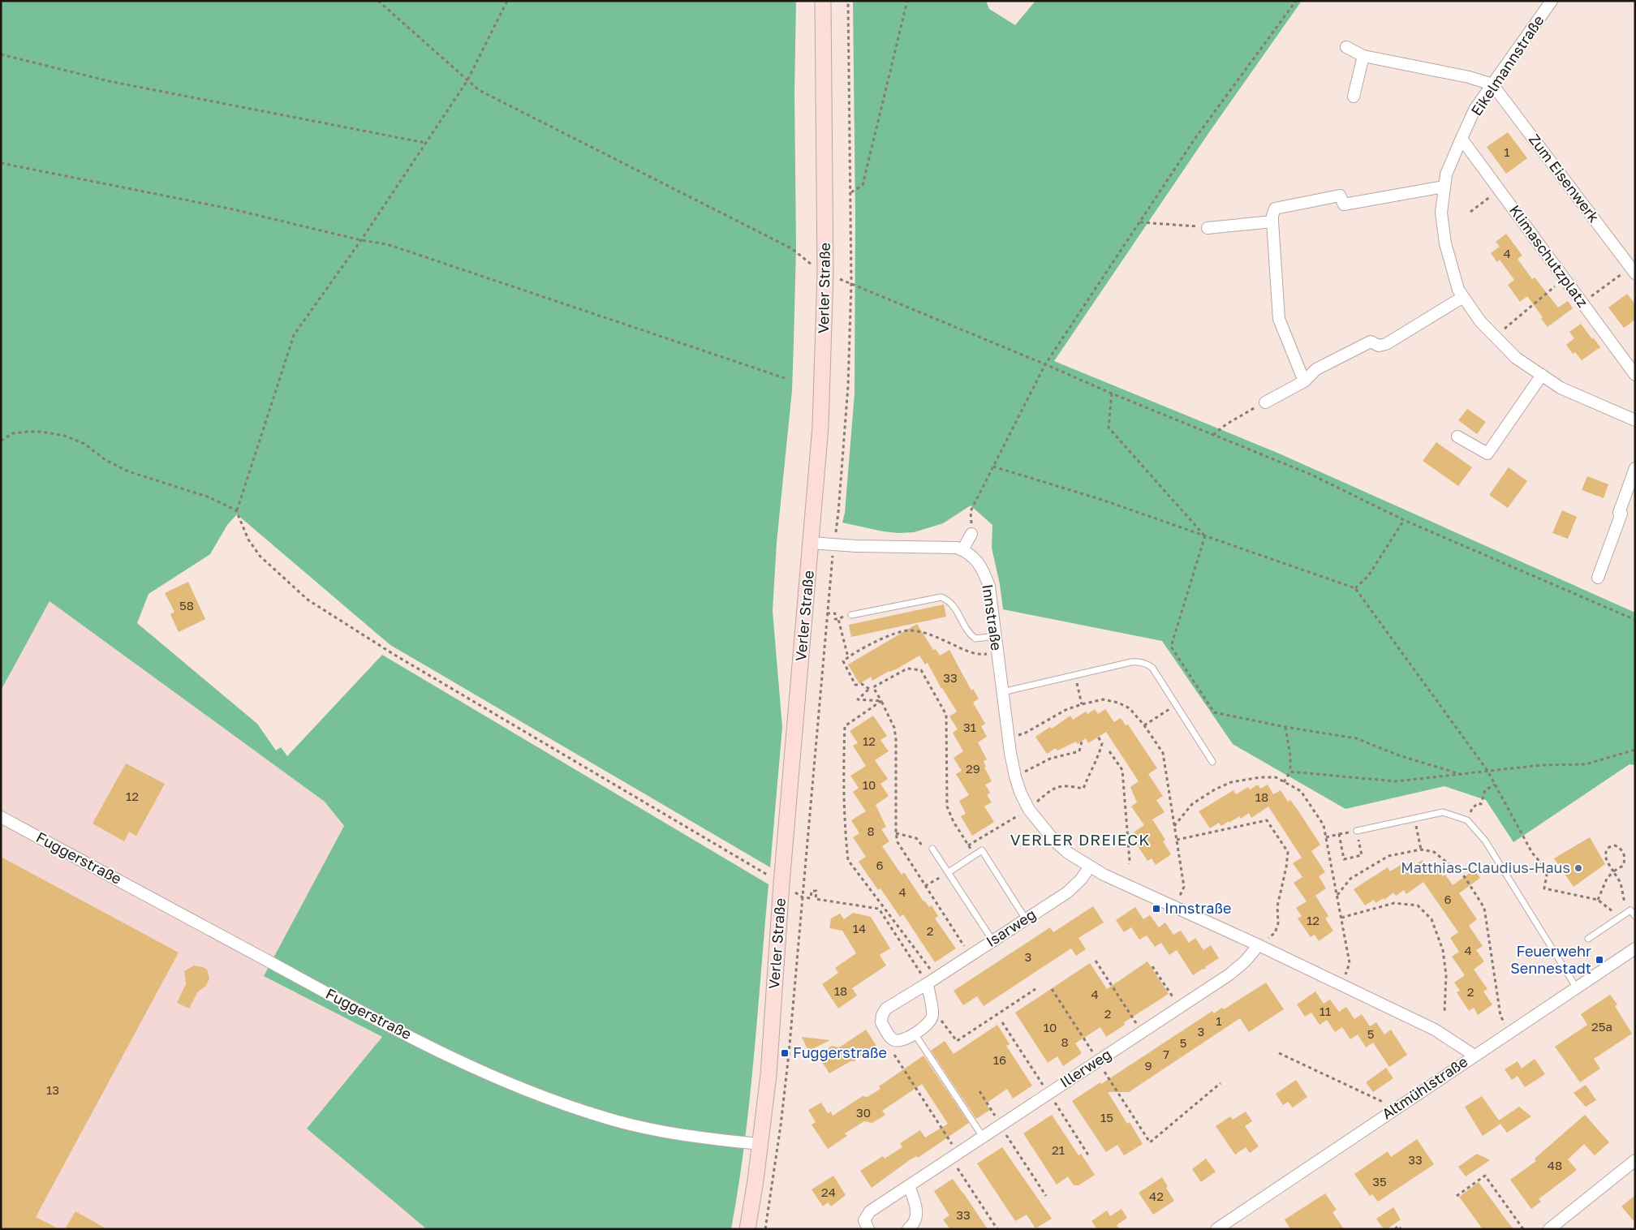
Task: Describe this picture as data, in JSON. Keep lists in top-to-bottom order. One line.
{"streets":{"main road":["Verler Straße"],"street":["Eikelmannstraße","Zum Eisenwerk","Klimaschutzplatz","Innstraße","Fuggerstraße","Isarweg","Illerweg","Altmühlstraße"]},"crossings":[["Eikelmannstraße","Zum Eisenwerk"],["Eikelmannstraße","Klimaschutzplatz"],["Verler Straße","Fuggerstraße"],["Innstraße","Isarweg"],["Innstraße","Illerweg"],["Innstraße","Altmühlstraße"]],"districts":["VERLER DREIECK"],"places":{"other":["Matthias-Claudius-Haus"],"transit":["Innstraße","Feuerwehr Sennestadt","Fuggerstraße"]},"house_numbers":["1","4","58","33","31","12","29","10","12","18","8","6","4","6","12","14","2","4","3","18","2","4","11","2","1","25a","10","3","5","8","5","7","16","9","13","30","15","21","33","48","35","24","42","33"]}
